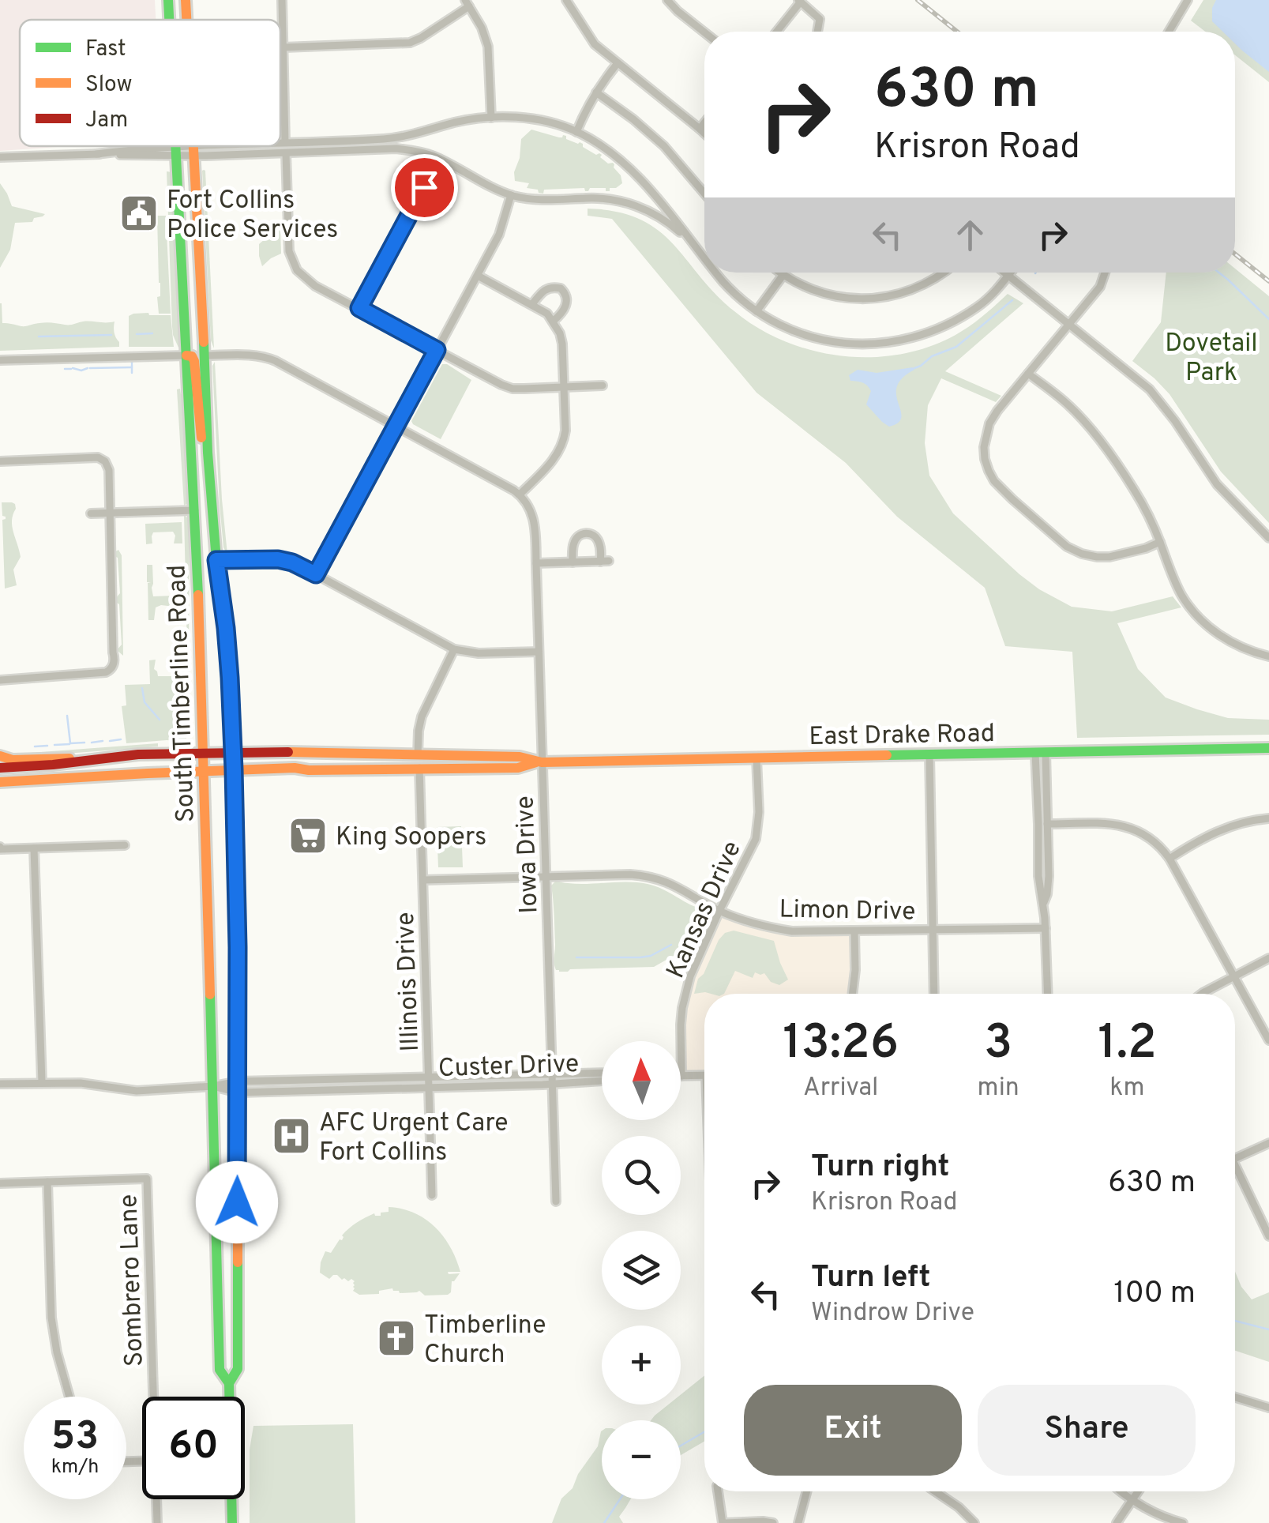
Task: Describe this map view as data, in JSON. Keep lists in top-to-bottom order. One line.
{"streets":{"main road":["South Timberline Road","East Drake Road"],"street":["Iowa Drive","Kansas Drive","Limon Drive","Illinois Drive","Custer Drive","Sombrero Lane"]},"crossings":[["South Timberline Road","East Drake Road"],["South Timberline Road","Custer Drive"],["East Drake Road","Iowa Drive"],["East Drake Road","Kansas Drive"],["East Drake Road","Illinois Drive"],["Iowa Drive","Limon Drive"],["Iowa Drive","Custer Drive"],["Kansas Drive","Limon Drive"],["Limon Drive","Illinois Drive"],["Illinois Drive","Custer Drive"]],"parks":["Dovetail Park"],"places":{"public building":["Fort Collins Police Services"],"supermarket":["King Soopers"],"hospital":["AFC Urgent Care Fort Collins"],"church":["Timberline Church"]},"legend":["Fast","Slow","Jam"],"north":"top","page":{"turn":["630 m","Krisron Road"],"eta":["13:26","Arrival","3","min","1.2","km"],"map_buttons":["+","−"],"list":[{"name":"Turn right","note":"Krisron Road","value":"630 m"},{"name":"Turn left","note":"Windrow Drive","value":"100 m"}],"buttons":["Exit","Share"],"speed":"53 km/h","limit":"60"}}
